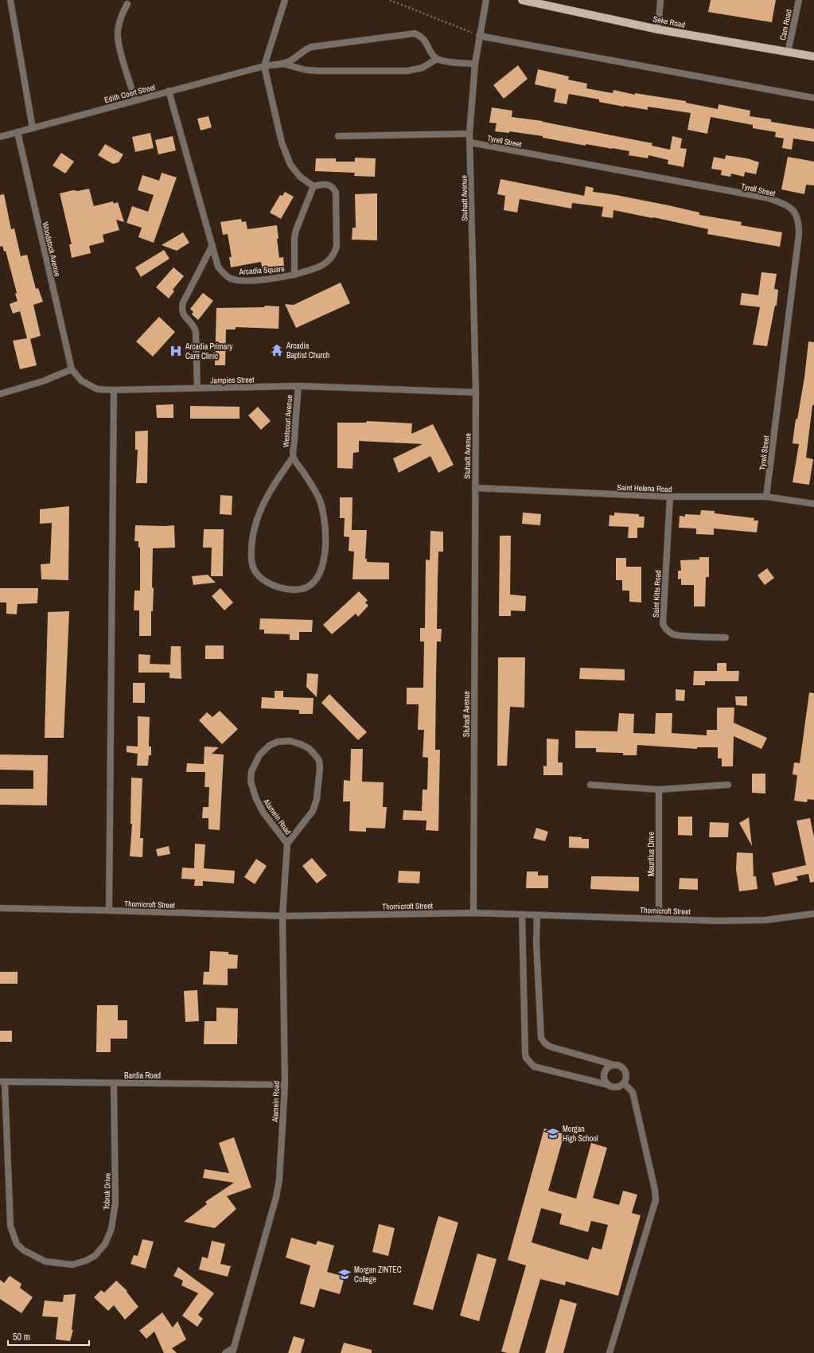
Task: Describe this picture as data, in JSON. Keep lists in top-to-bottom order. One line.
{"streets":{"main road":["Seke Road"],"street":["Cam Road","Edith Coert Street","Tyrell Street","Stuhadt Avenue","Woodstock Avenue","Arcadia Square","Jampies Street","Westcourt Avenue","Saint Helena Road","Saint Kitts Road","Alamein Road","Mauritius Drive","Thornicroft Street","Bardia Road","Tobruk Drive"]},"crossings":[["Seke Road","Cam Road"],["Edith Coert Street","Woodstock Avenue"],["Edith Coert Street","Arcadia Square"],["Tyrell Street","Stuhadt Avenue"],["Tyrell Street","Saint Helena Road"],["Stuhadt Avenue","Jampies Street"],["Stuhadt Avenue","Saint Helena Road"],["Stuhadt Avenue","Thornicroft Street"],["Woodstock Avenue","Jampies Street"],["Jampies Street","Westcourt Avenue"],["Saint Helena Road","Saint Kitts Road"],["Alamein Road","Thornicroft Street"],["Alamein Road","Bardia Road"],["Mauritius Drive","Thornicroft Street"],["Bardia Road","Tobruk Drive"]],"places":{"temple":["Arcadia Baptist Church"],"hospital":["Arcadia Primary Care Clinic"],"school or university":["Morgan High School","Morgan ZINTEC College"]},"scale_bar":"50 m"}
